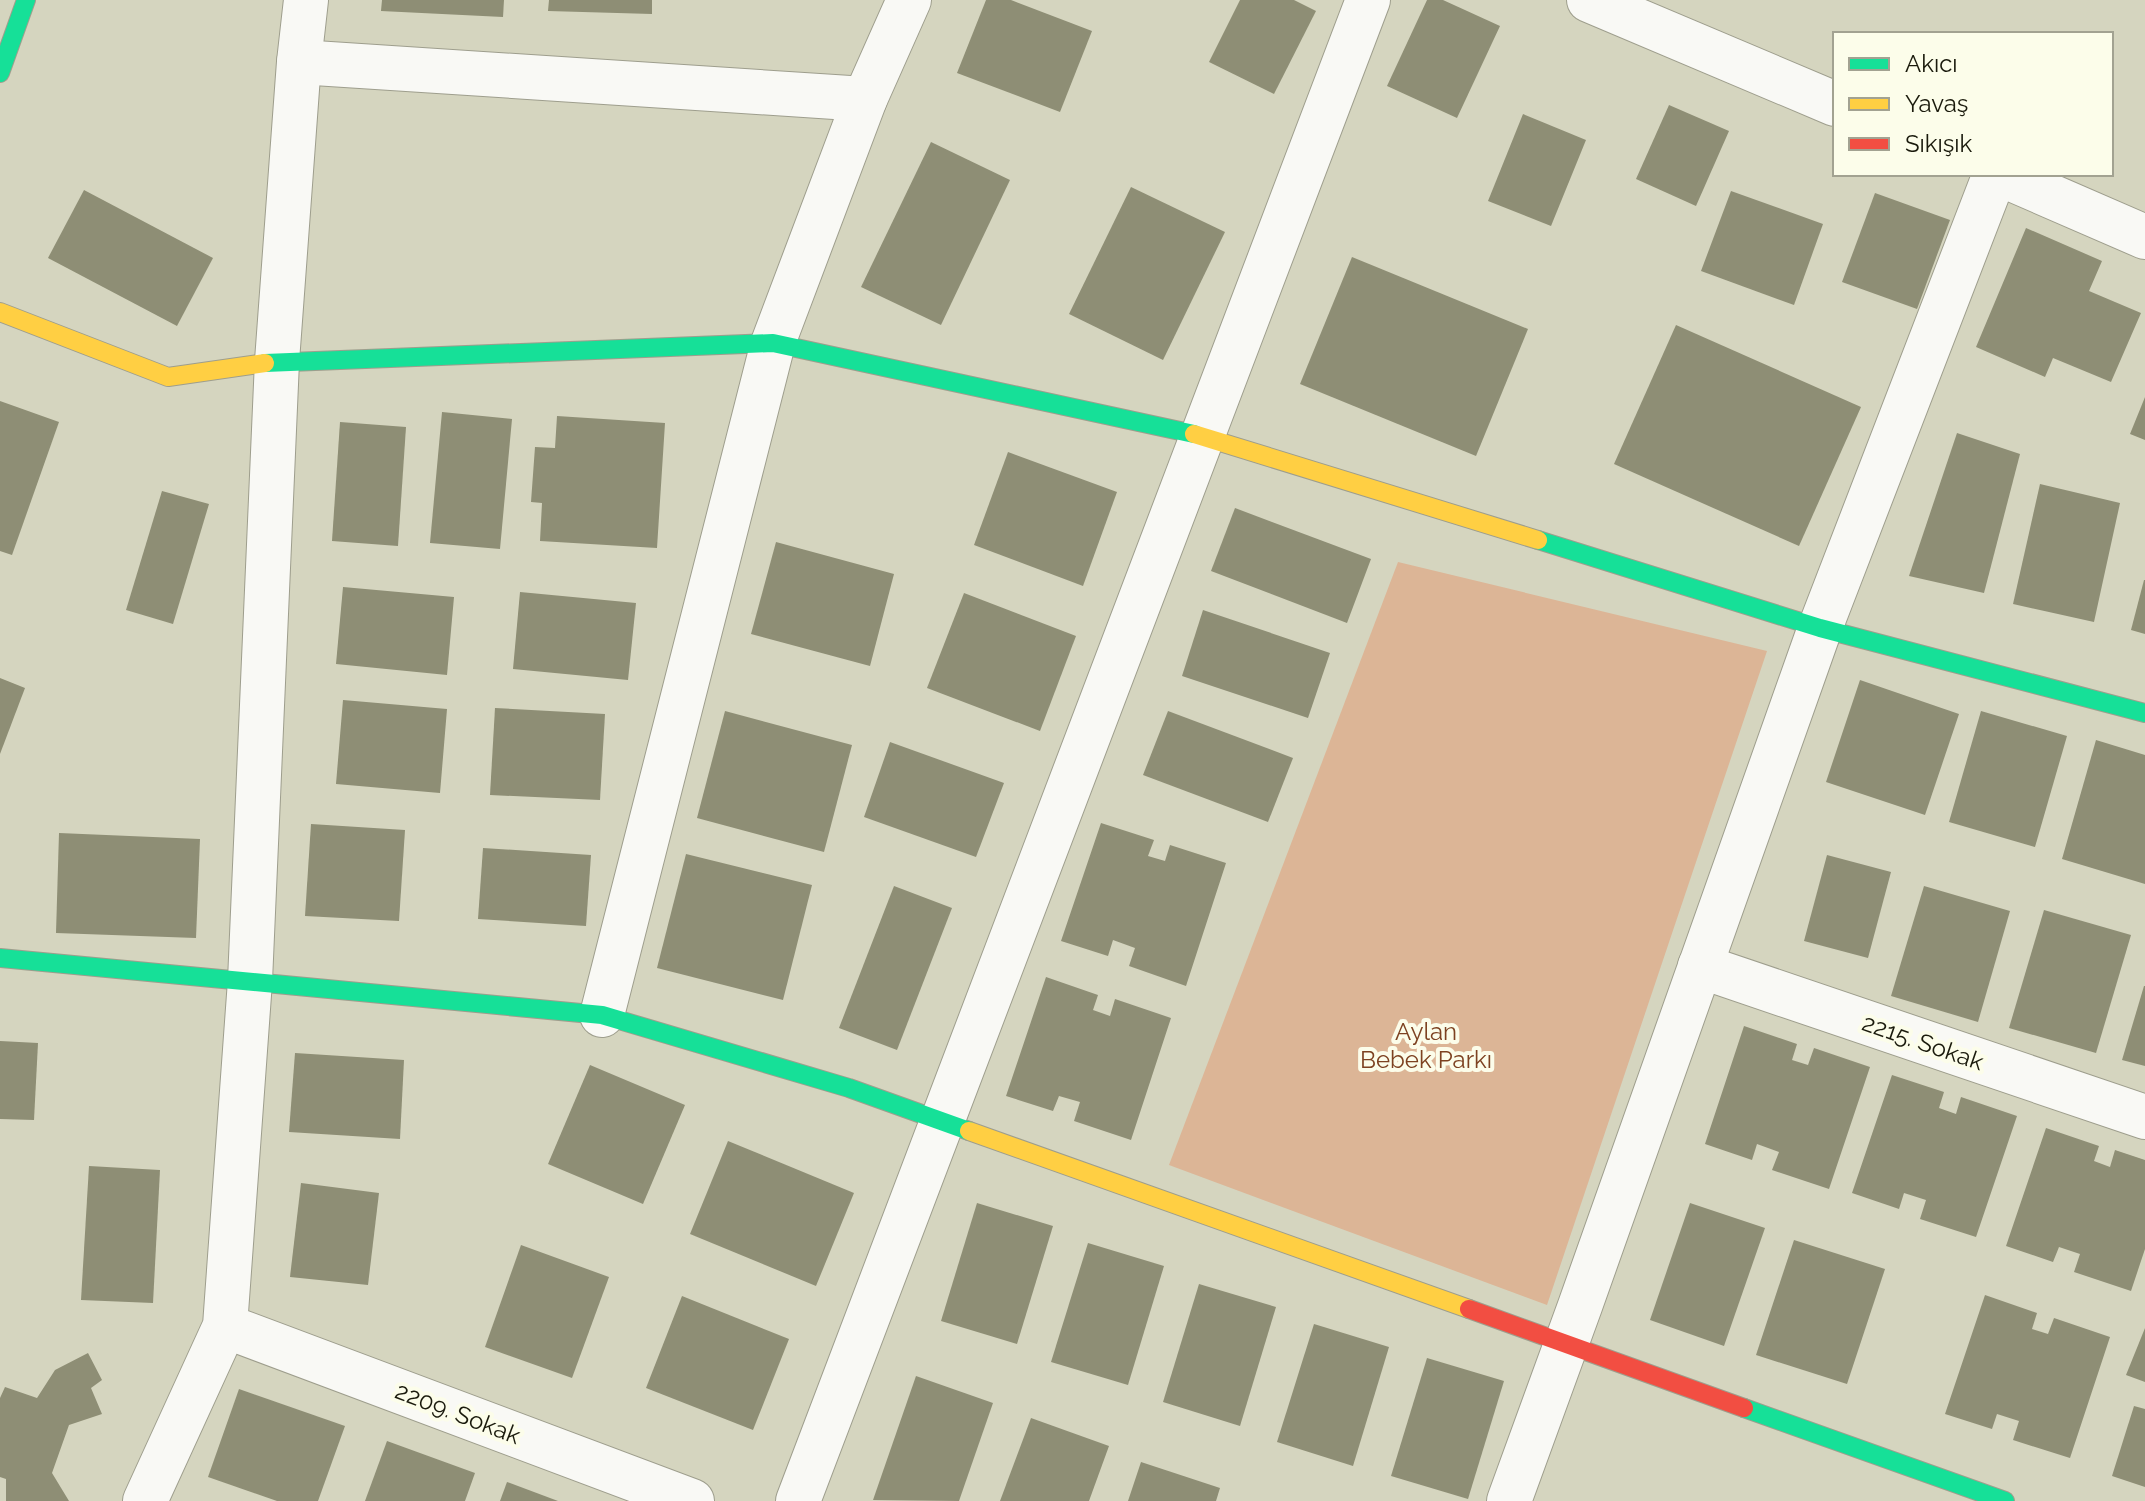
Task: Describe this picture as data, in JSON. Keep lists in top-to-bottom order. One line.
{"streets":{"street":["2215. Sokak","2209. Sokak"]},"parks":["Aylan Bebek Parkı"],"legend":["Akıcı","Yavaş","Sıkışık"]}
